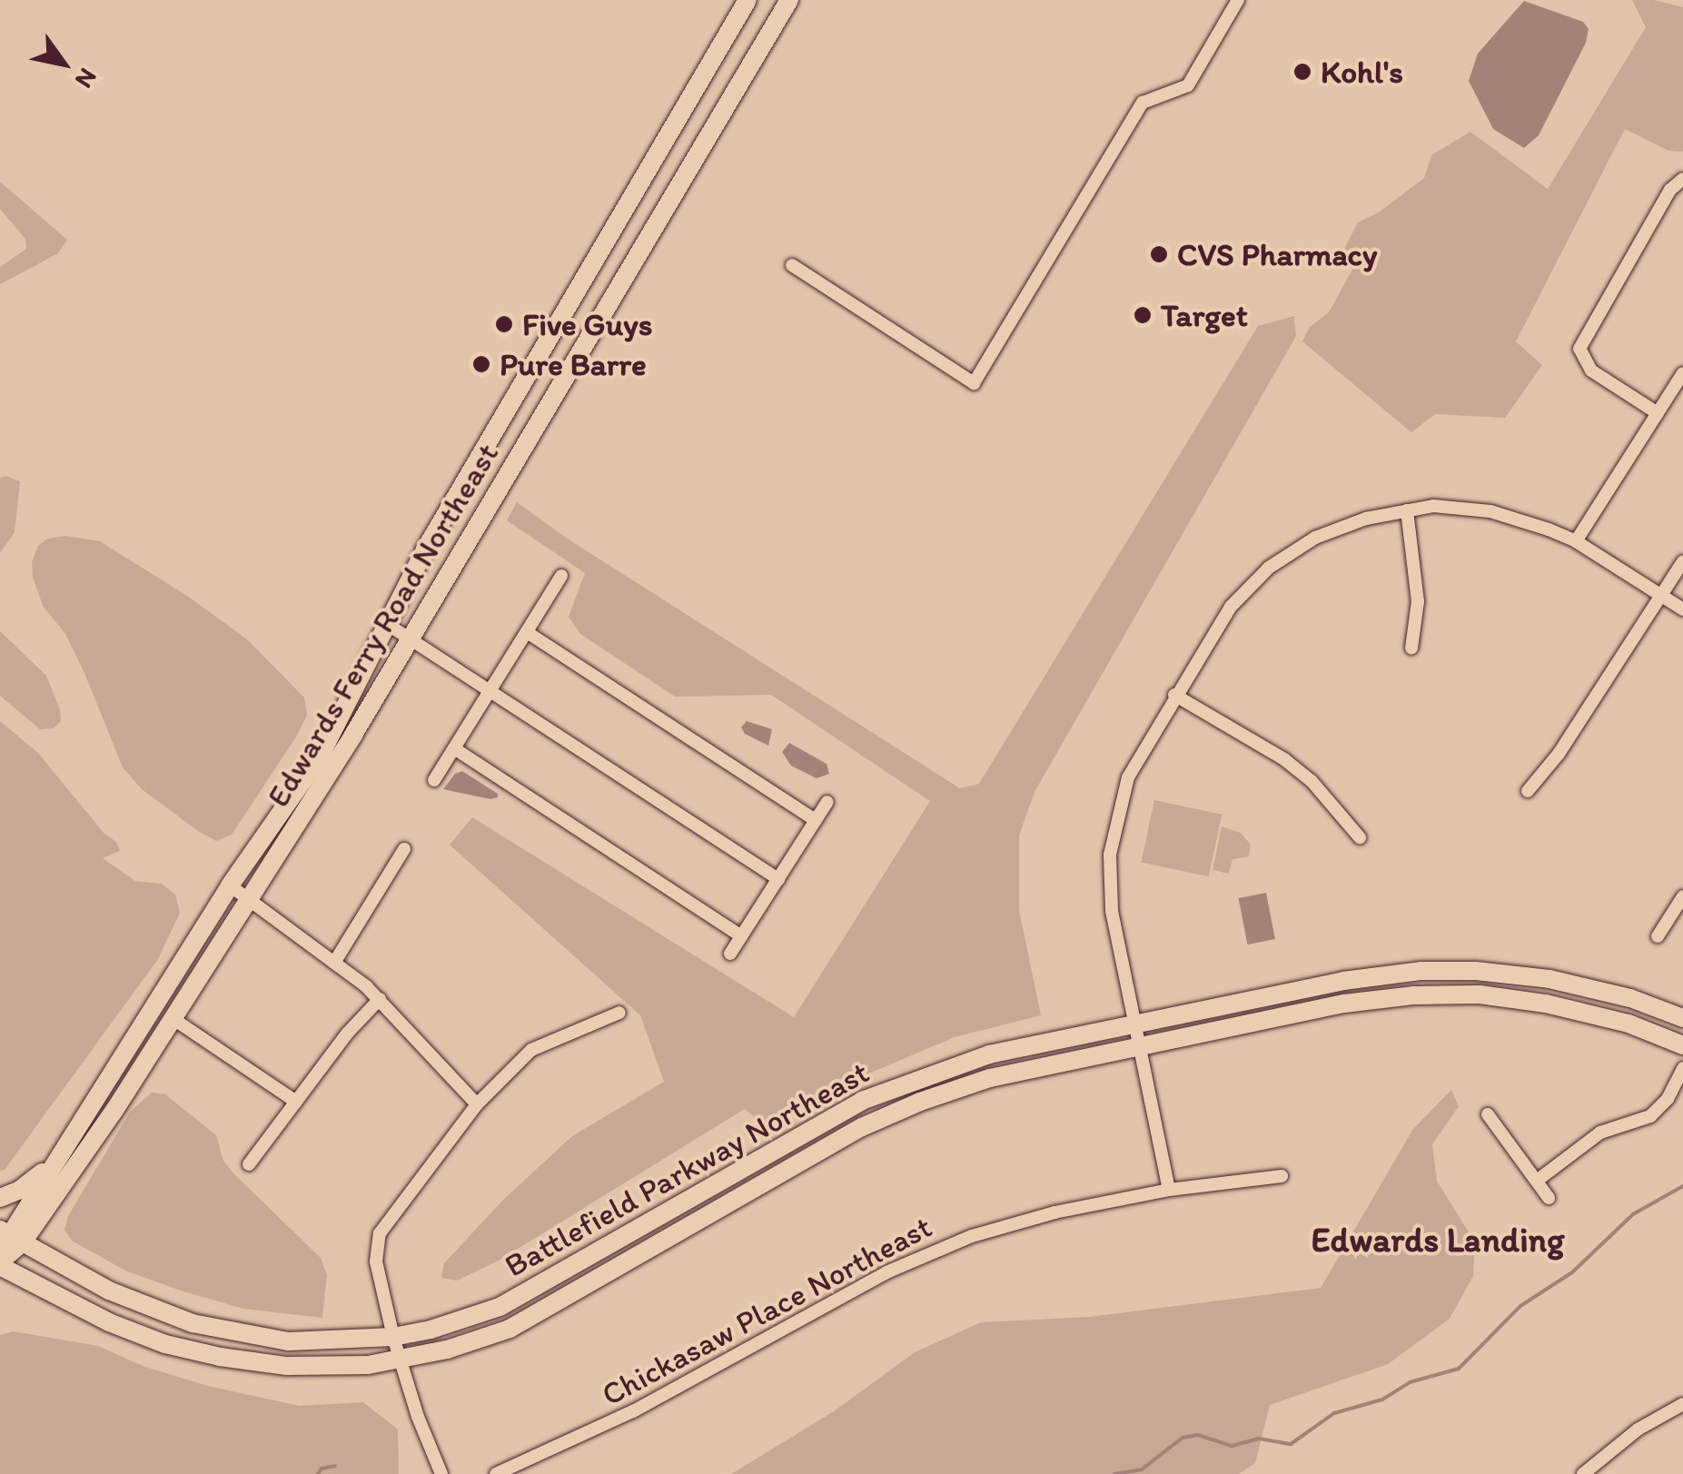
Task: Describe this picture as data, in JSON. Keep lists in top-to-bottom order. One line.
{"streets":{"main road":["Edwards Ferry Road Northeast","Battlefield Parkway Northeast"],"street":["Chickasaw Place Northeast"]},"crossings":[["Edwards Ferry Road Northeast","Battlefield Parkway Northeast"]],"districts":["Edwards Landing"],"places":["Kohl's","CVS Pharmacy","Target","Five Guys","Pure Barre"],"north":"bottom right"}
